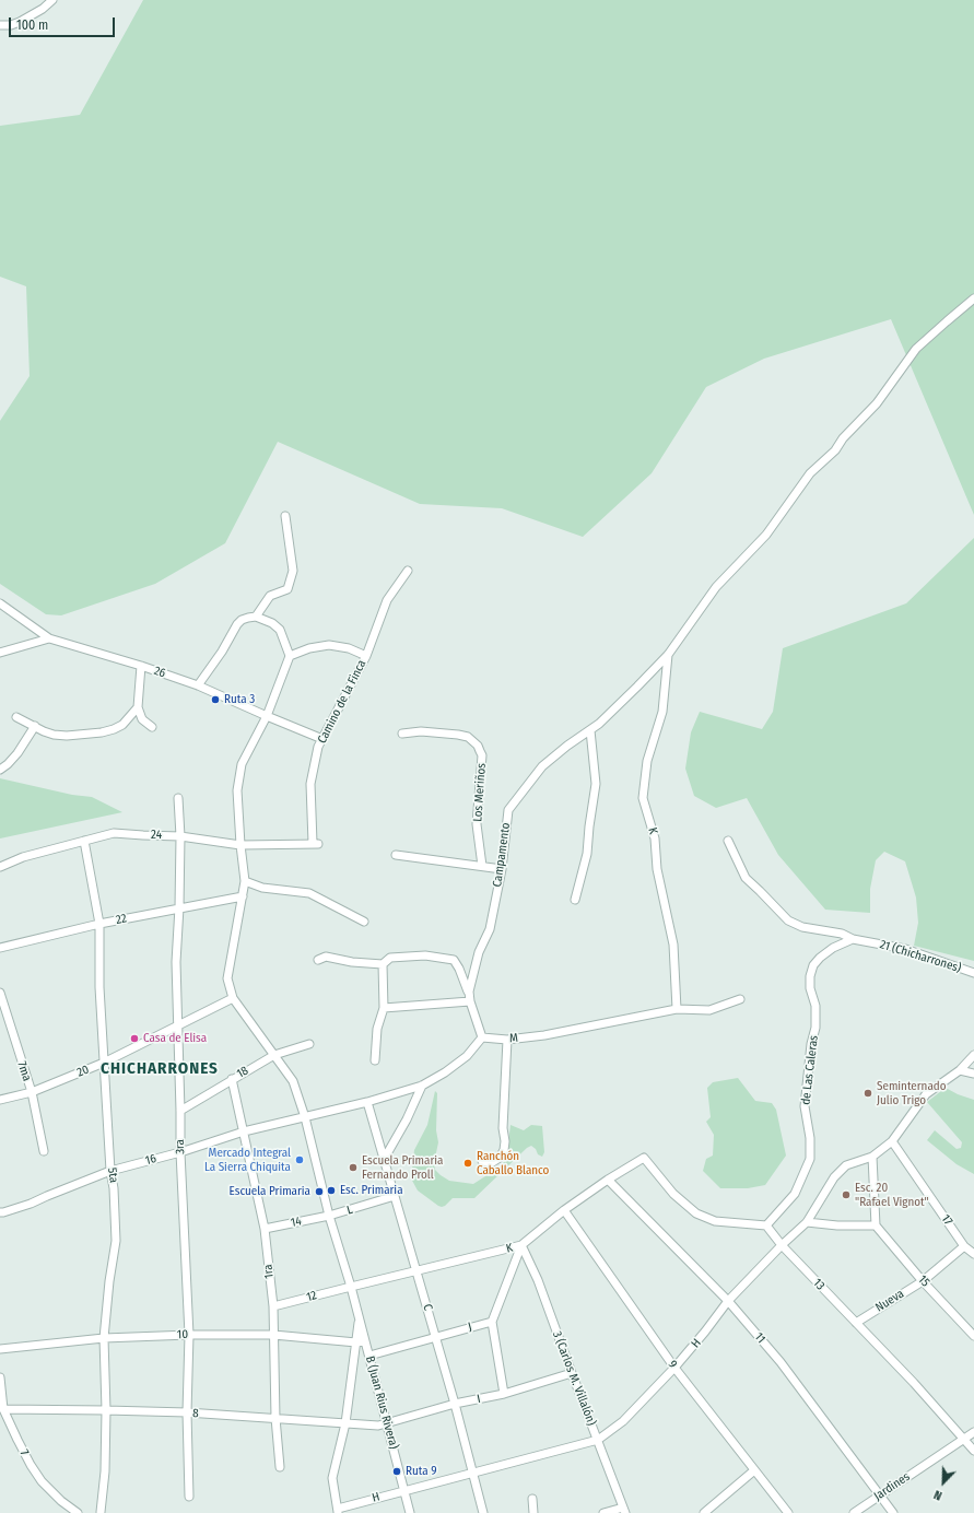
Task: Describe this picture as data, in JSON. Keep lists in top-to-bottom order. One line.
{"streets":{"street":["26","Camino de la Finca","Los Meriños","K","24","Campamento","22","21 (Chicharrones)","M","de Las Caleras","7ma","20","18","3ra","16","5ta","L","17","14","1ra","15","13","12","Nueva","C","J","10","11","H","9","3 (Carlos M. Villalón)","I","B (Juan Rius Rivera)","8","7","Jardines"]},"crossings":[["26","Camino de la Finca"],["Camino de la Finca","24"],["K","Campamento"],["K","M"],["K","de Las Caleras"],["K","13"],["K","12"],["K","C"],["K","11"],["K","9"],["K","3 (Carlos M. Villalón)"],["K","B (Juan Rius Rivera)"],["24","3ra"],["24","5ta"],["Campamento","M"],["22","3ra"],["22","5ta"],["21 (Chicharrones)","de Las Caleras"],["de Las Caleras","13"],["7ma","20"],["20","3ra"],["20","5ta"],["20","B (Juan Rius Rivera)"],["18","3ra"],["18","1ra"],["18","B (Juan Rius Rivera)"],["3ra","16"],["3ra","10"],["3ra","8"],["16","5ta"],["16","1ra"],["16","B (Juan Rius Rivera)"],["5ta","10"],["5ta","8"],["L","14"],["L","C"],["L","B (Juan Rius Rivera)"],["17","Nueva"],["17","H"],["14","1ra"],["14","B (Juan Rius Rivera)"],["1ra","12"],["1ra","10"],["1ra","8"],["15","Nueva"],["13","Nueva"],["13","H"],["13","Jardines"],["12","B (Juan Rius Rivera)"],["C","J"],["C","H"],["C","I"],["J","B (Juan Rius Rivera)"],["10","B (Juan Rius Rivera)"],["11","H"],["11","Jardines"],["H","9"],["H","3 (Carlos M. Villalón)"],["H","B (Juan Rius Rivera)"],["3 (Carlos M. Villalón)","I"],["I","B (Juan Rius Rivera)"],["I","8"],["B (Juan Rius Rivera)","8"],["8","7"]],"districts":["CHICHARRONES"],"places":["Ruta 3","Casa de Elisa","Seminternado Julio Trigo","Mercado Integral La Sierra Chiquita","Ranchón Caballo Blanco","Escuela Primaria Fernando Proll","Esc. Primaria","Escuela Primaria","Esc. 20 \"Rafael Vignot\"","Ruta 9"],"scale_bar":"100 m","north":"bottom left"}
